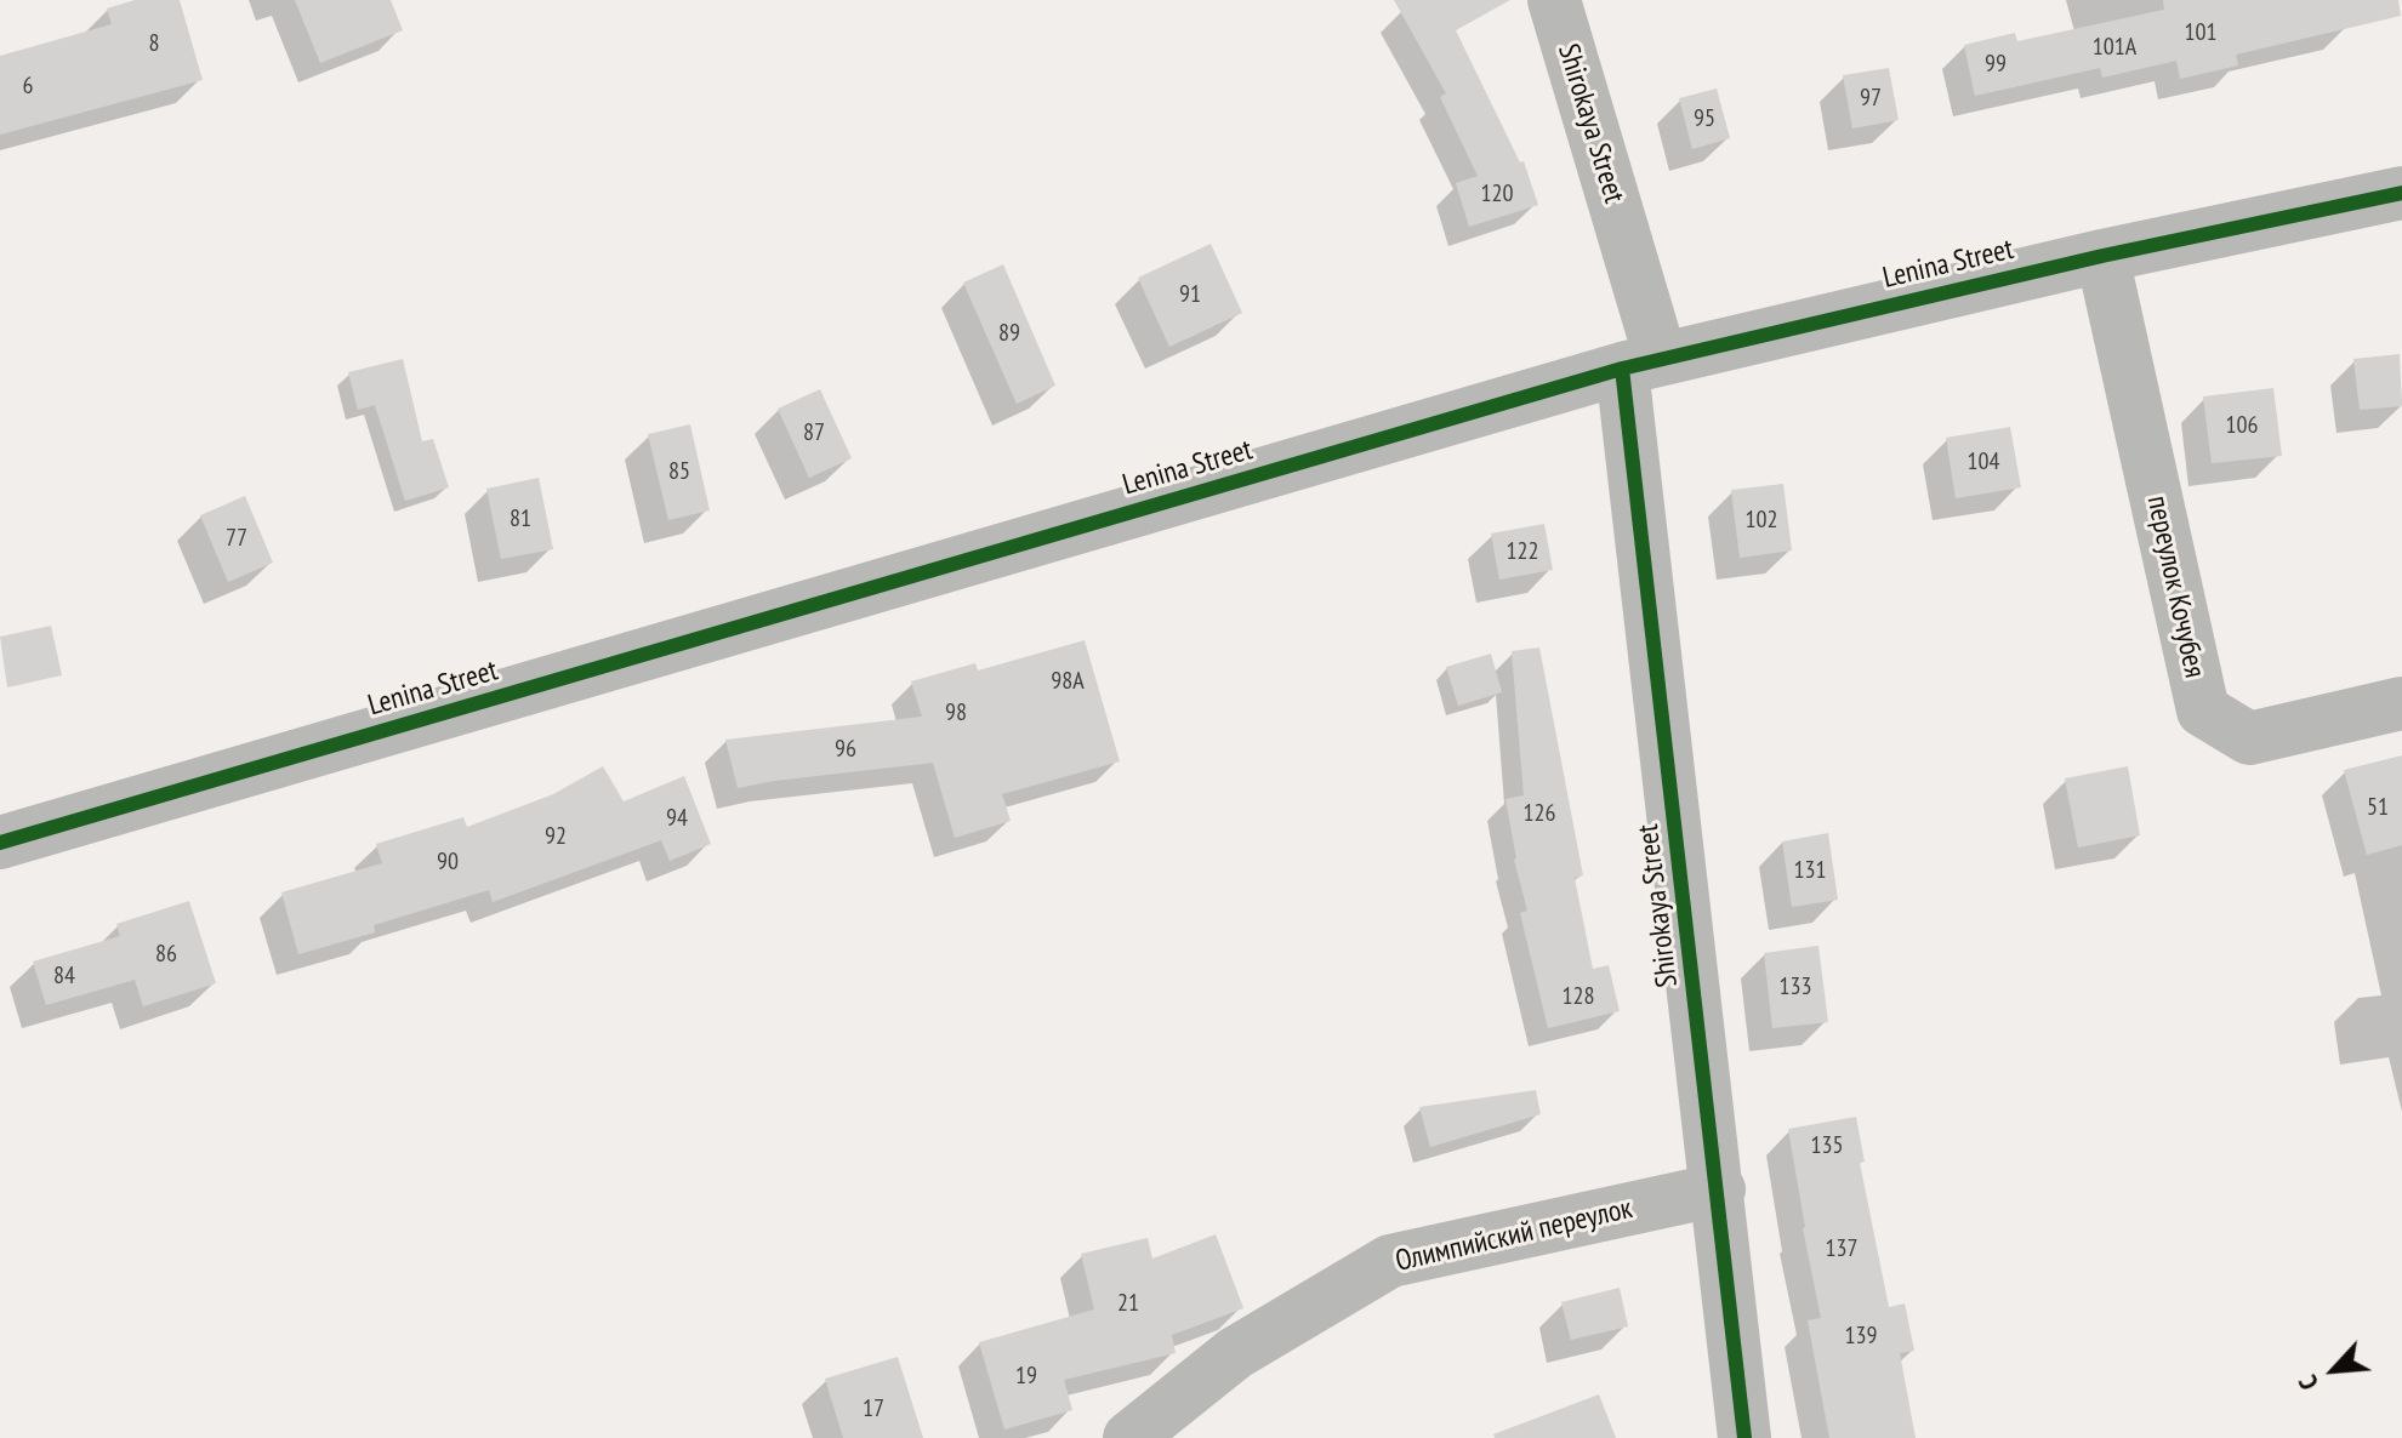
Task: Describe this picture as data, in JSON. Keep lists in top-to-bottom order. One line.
{"streets":{"street":["Shirokaya Street","Lenina Street","переулок Кочубея","Олимпийский переулок"]},"crossings":[["Shirokaya Street","Lenina Street"],["Shirokaya Street","Олимпийский переулок"],["Lenina Street","переулок Кочубея"]],"house_numbers":["101","8","101А","99","6","97","95","120","91","89","106","87","104","85","81","102","77","122","98А","98","96","51","126","94","92","90","131","86","84","133","128","135","137","21","139","19","17"],"north":"bottom left"}
